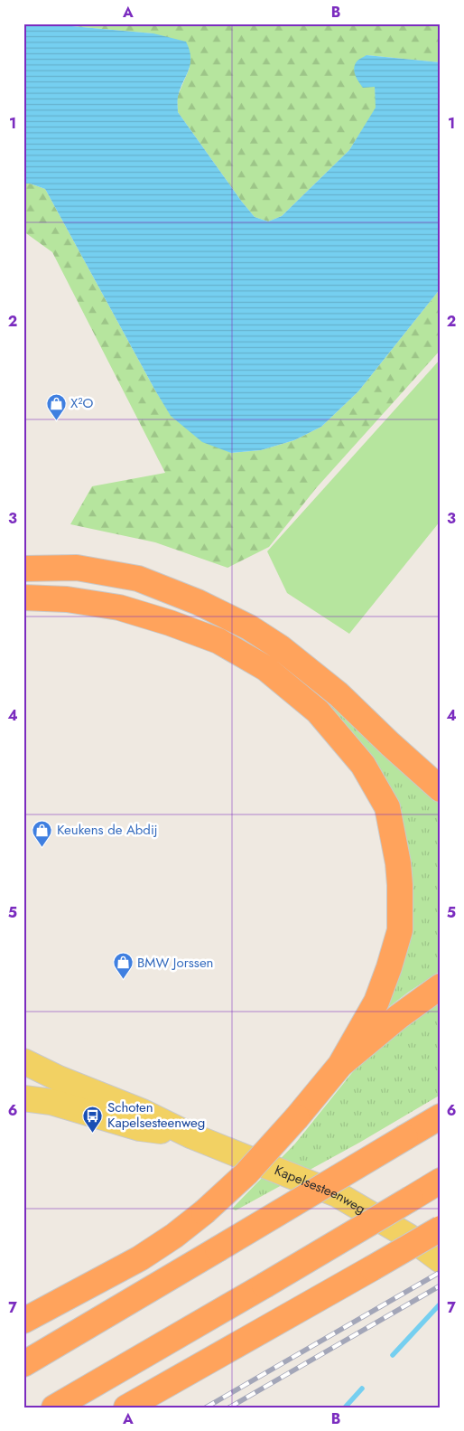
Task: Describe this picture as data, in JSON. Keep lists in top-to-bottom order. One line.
{"streets":{"main road":["Kapelsesteenweg"]},"places":{"shop":["X²O","Keukens de Abdij","BMW Jorssen"],"bus stop":["Schoten Kapelsesteenweg"]},"grid":{"columns":["A","B"],"rows":["1","2","3","4","5","6","7"]}}
